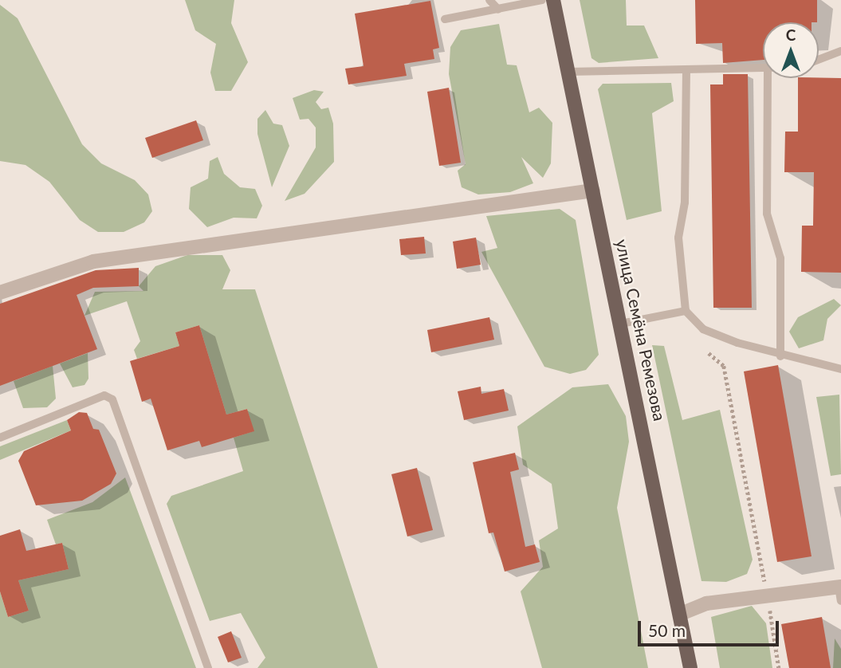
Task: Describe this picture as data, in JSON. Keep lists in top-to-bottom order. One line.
{"streets":{"main road":["улица Семёна Ремезова"]},"scale_bar":"50 m","north":"top"}
